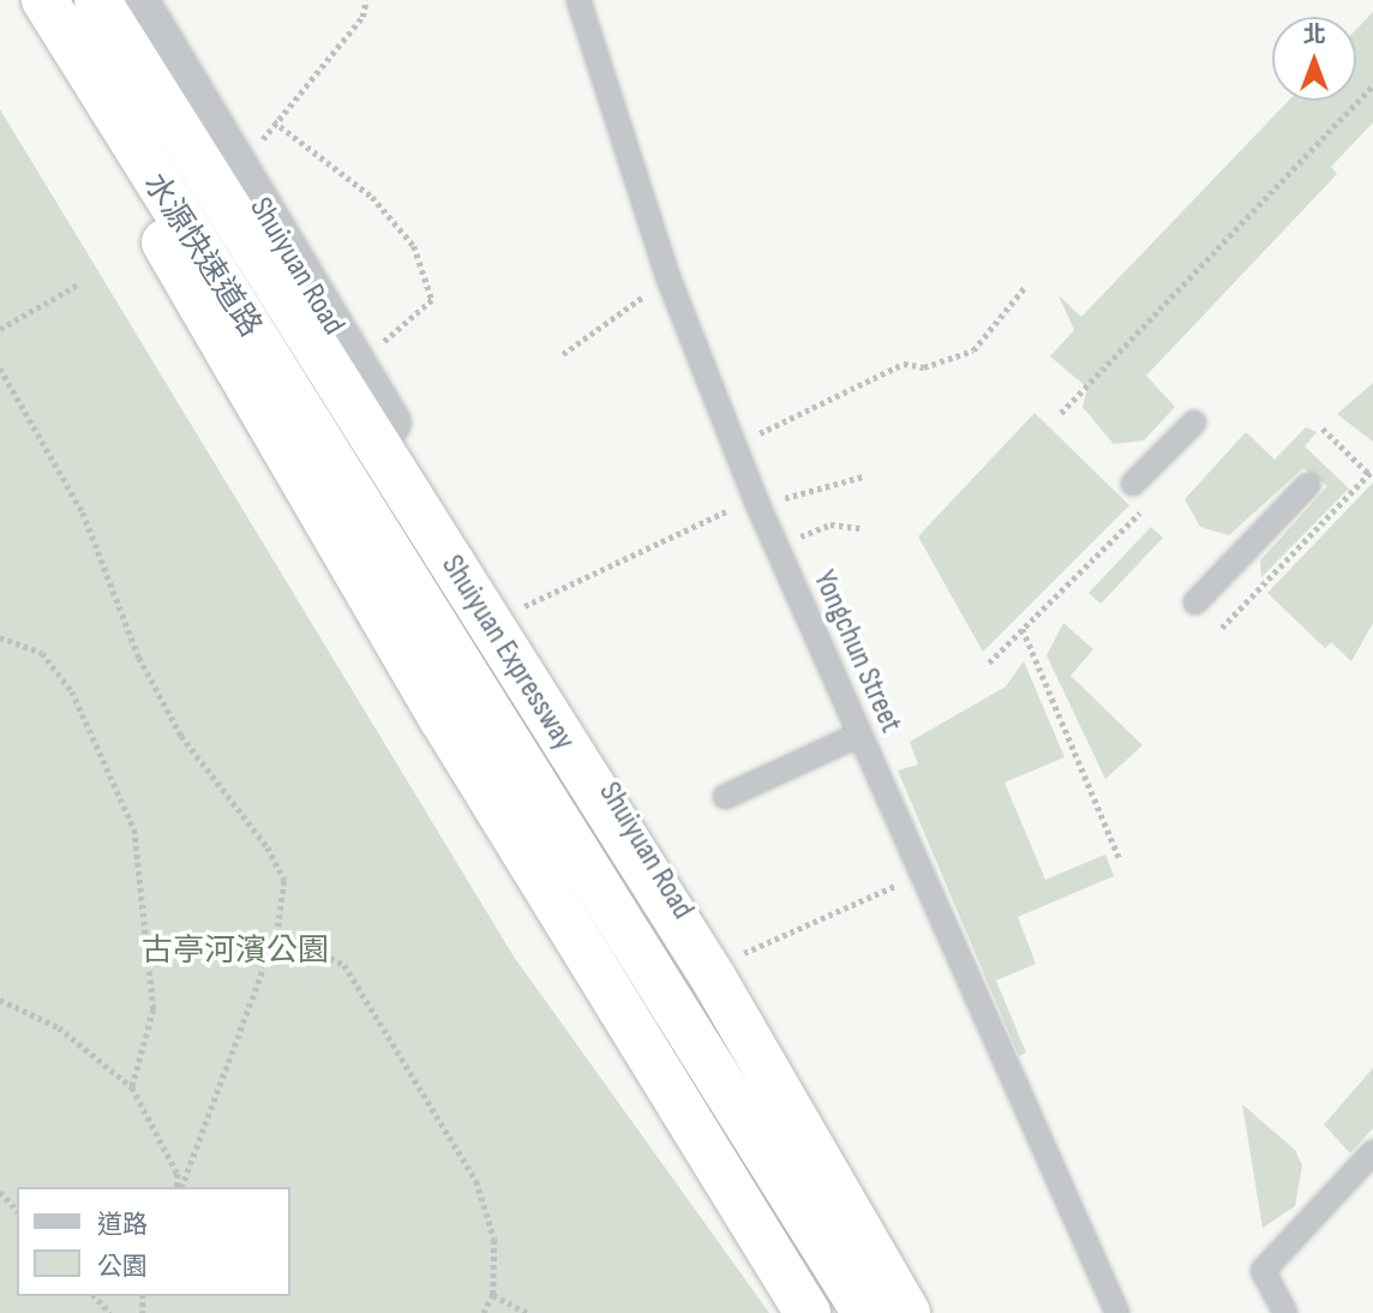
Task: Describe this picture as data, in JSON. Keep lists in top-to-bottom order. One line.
{"streets":{"highway":["水源快速道路","Shuiyuan Expressway"],"street":["Shuiyuan Road"],"lane":["Yongchun Street"]},"parks":["古亭河濱公園"],"legend":["道路","公園"],"north":"top"}
